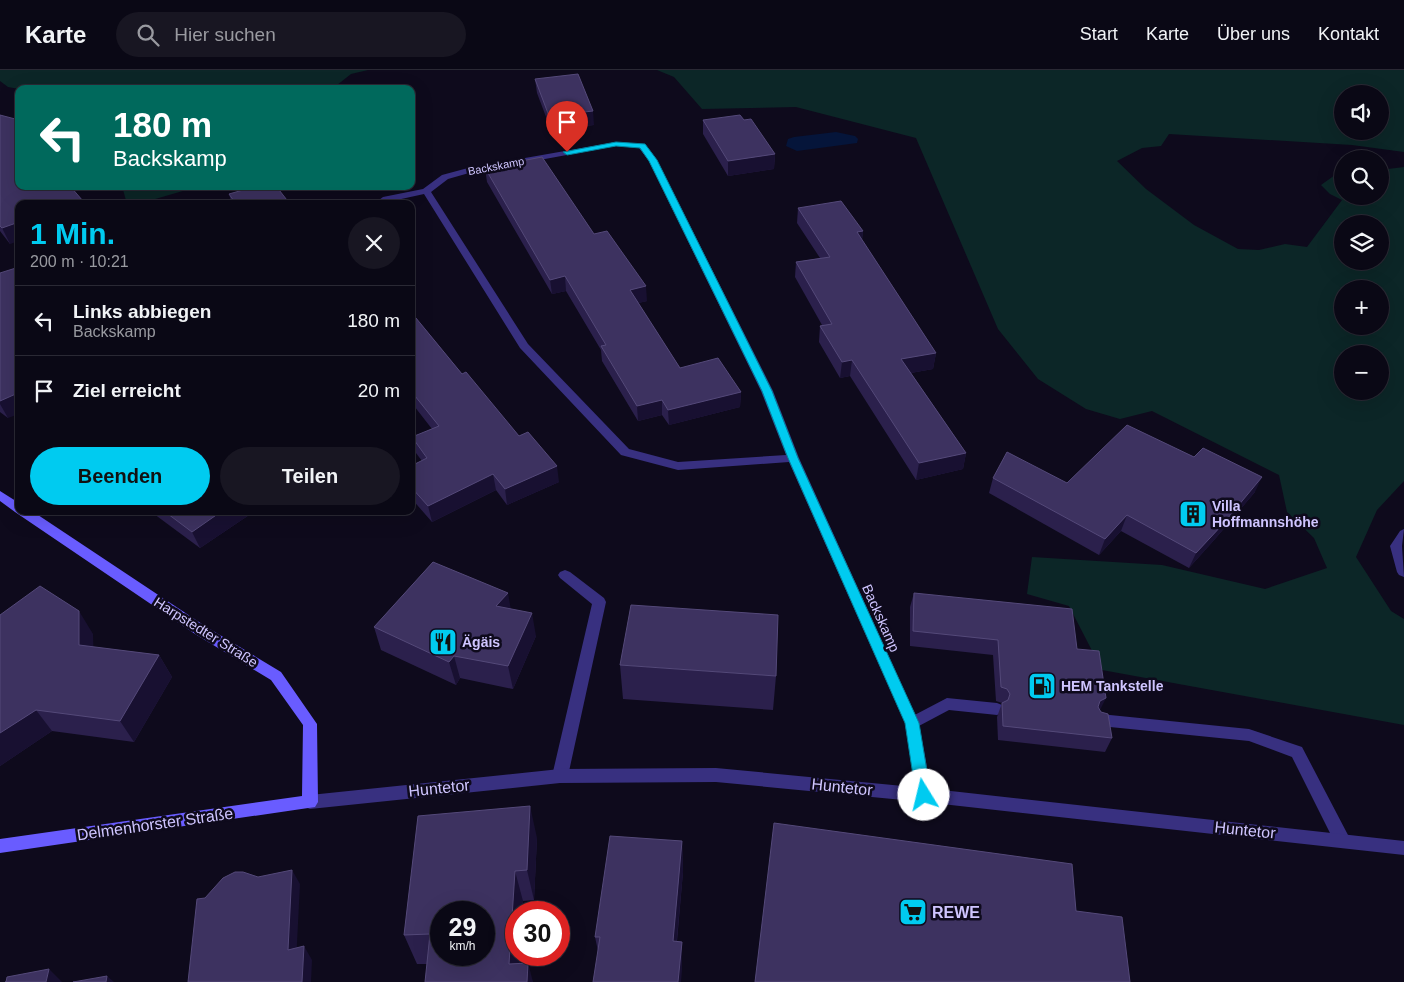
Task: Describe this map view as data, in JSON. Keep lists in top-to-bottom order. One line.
{"streets":{"main road":["Harpstedter Straße","Delmenhorster Straße"],"street":["Backskamp","Huntetor"]},"crossings":[["Backskamp","Huntetor"],["Harpstedter Straße","Huntetor"],["Harpstedter Straße","Delmenhorster Straße"],["Huntetor","Delmenhorster Straße"]],"places":{"building":["Villa Hoffmannshöhe"],"restaurant":["Ägäis"],"fuel station":["HEM Tankstelle"],"supermarket":["REWE"]},"page":{"header":"Karte","search":"Hier suchen","nav":["Start","Karte","Über uns","Kontakt"],"map_buttons":["+","−"],"turn":["180 m","Backskamp"],"heading":["1 Min.","200 m · 10:21"],"list":[{"name":"Links abbiegen","note":"Backskamp","value":"180 m"},{"name":"Ziel erreicht","value":"20 m"}],"buttons":["Beenden","Teilen"],"speed":"29 km/h","limit":"30"}}
